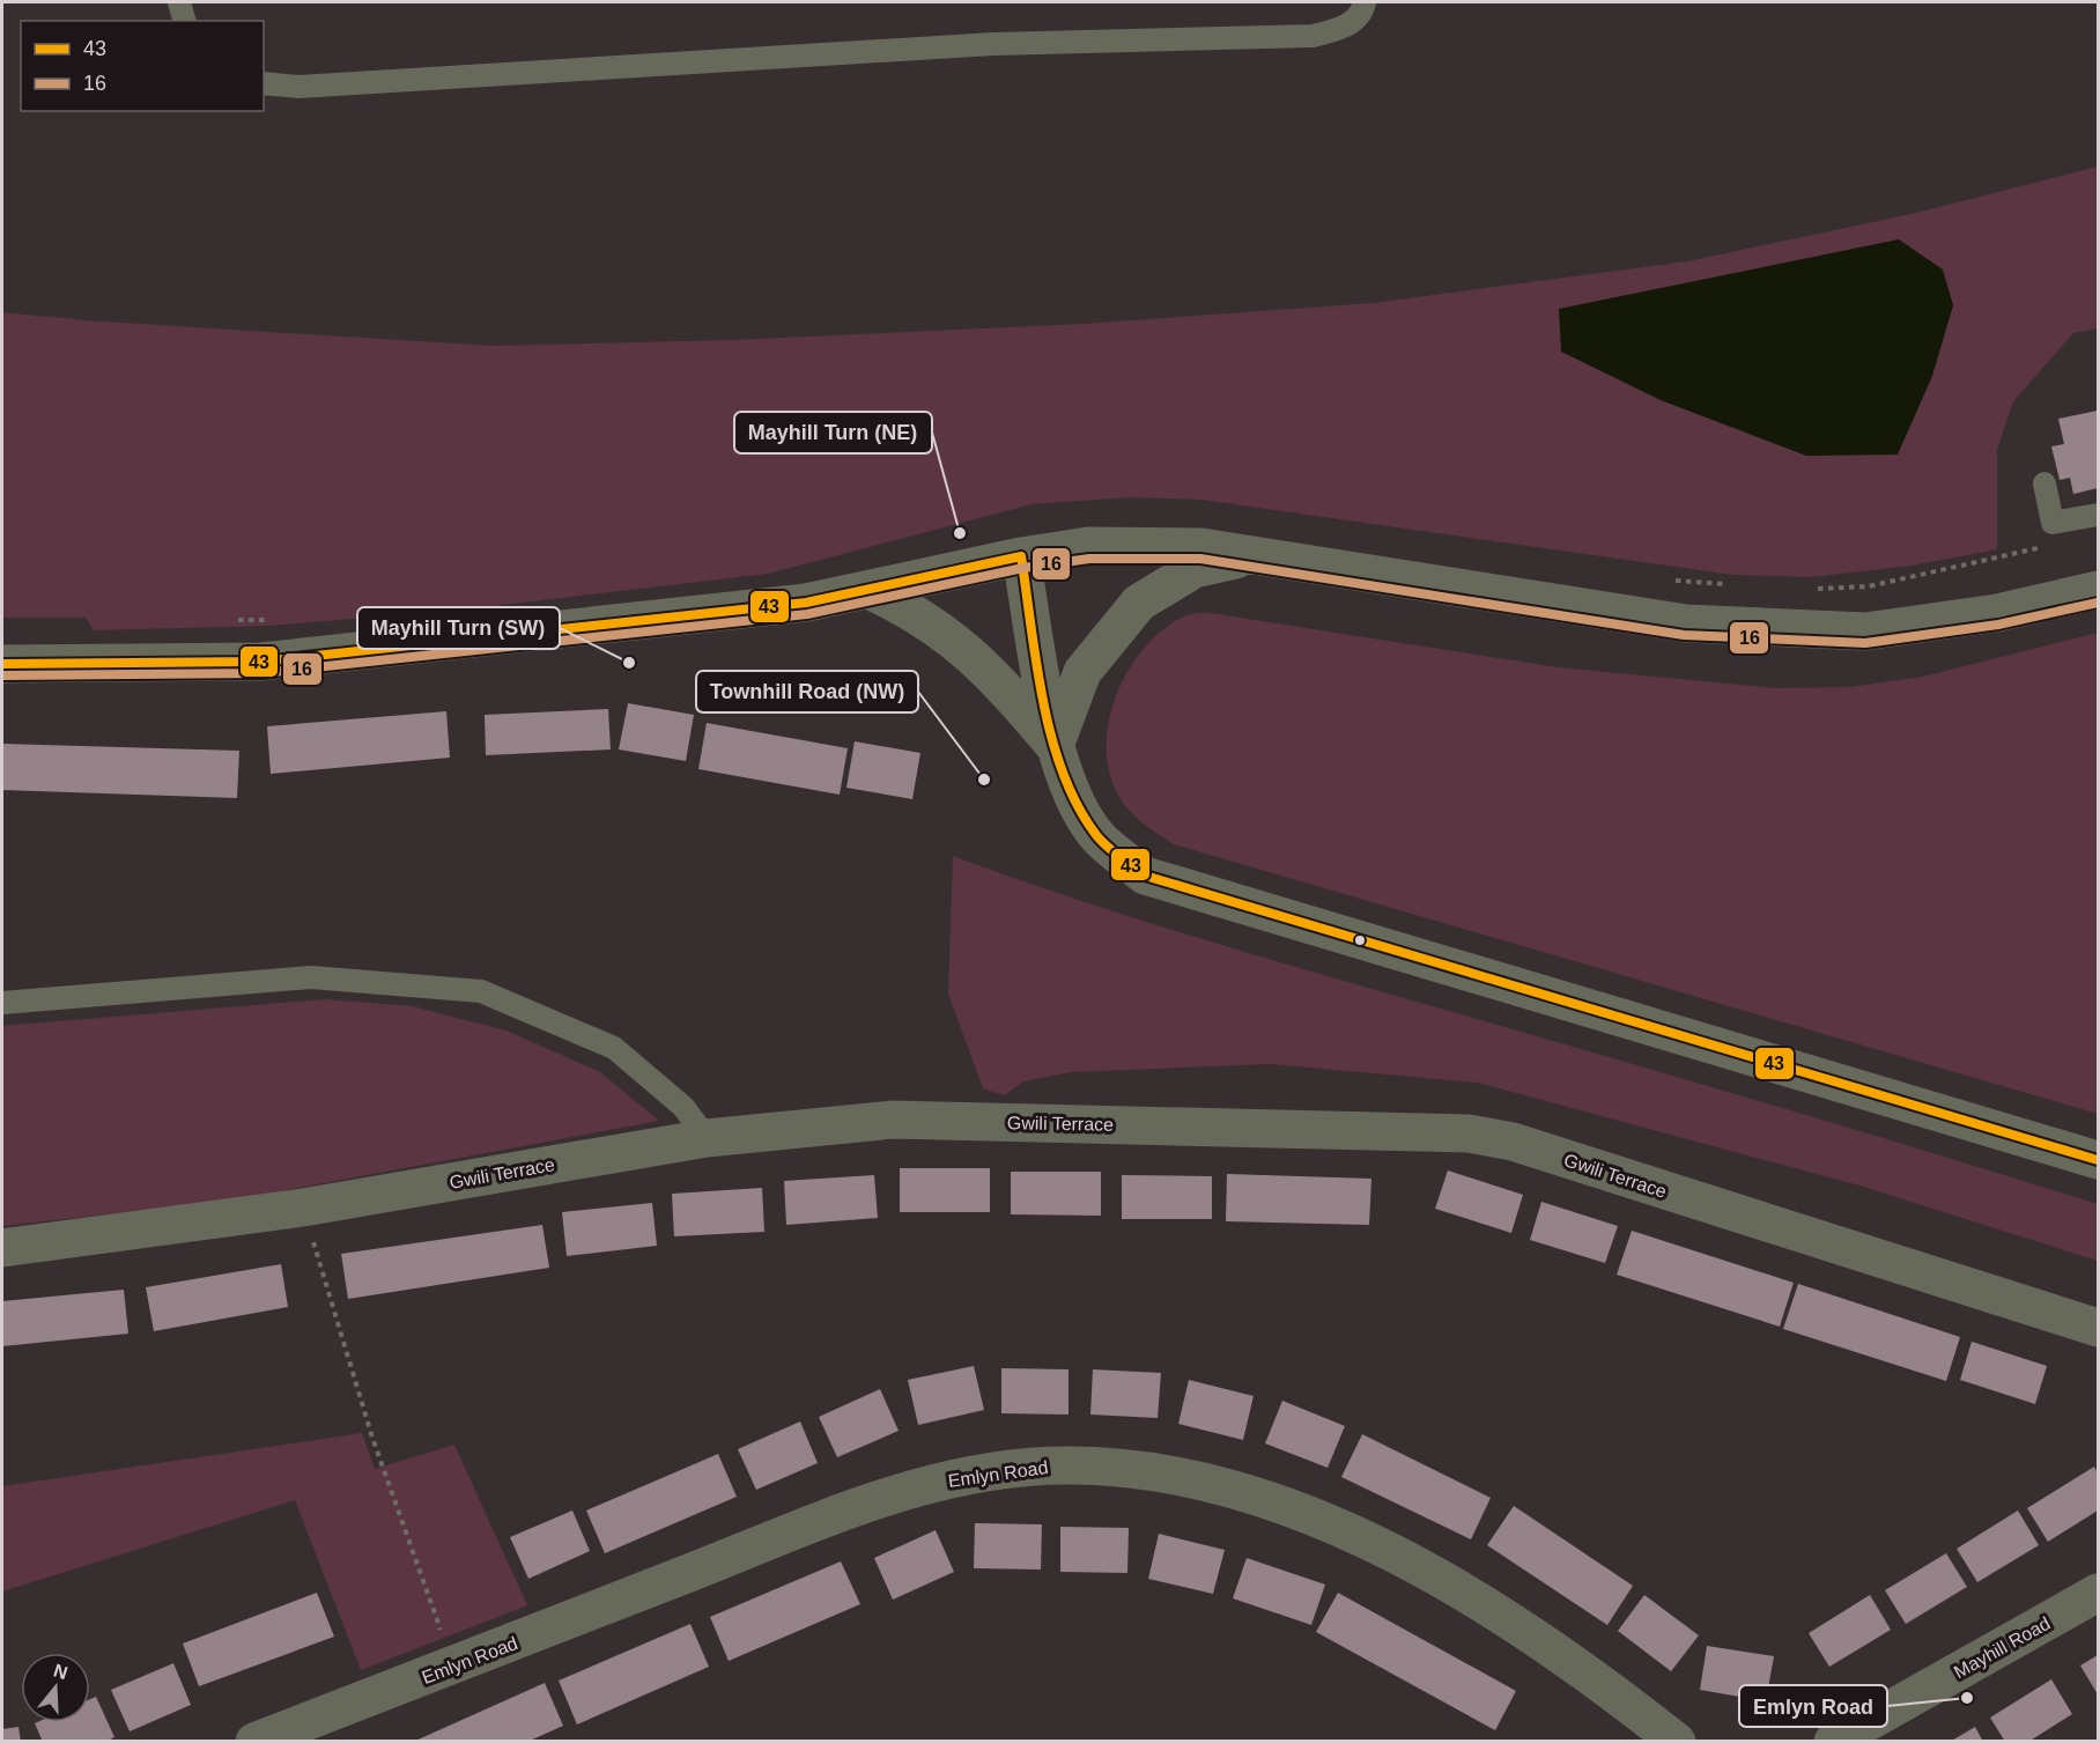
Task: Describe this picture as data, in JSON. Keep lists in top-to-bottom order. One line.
{"streets":{"street":["Gwili Terrace","Emlyn Road","Mayhill Road"]},"places":["Mayhill Turn (NE)","Mayhill Turn (SW)","Townhill Road (NW)","Emlyn Road"],"lines":["transit line 43","transit line 16"],"legend":["43","16"],"north":"top"}
